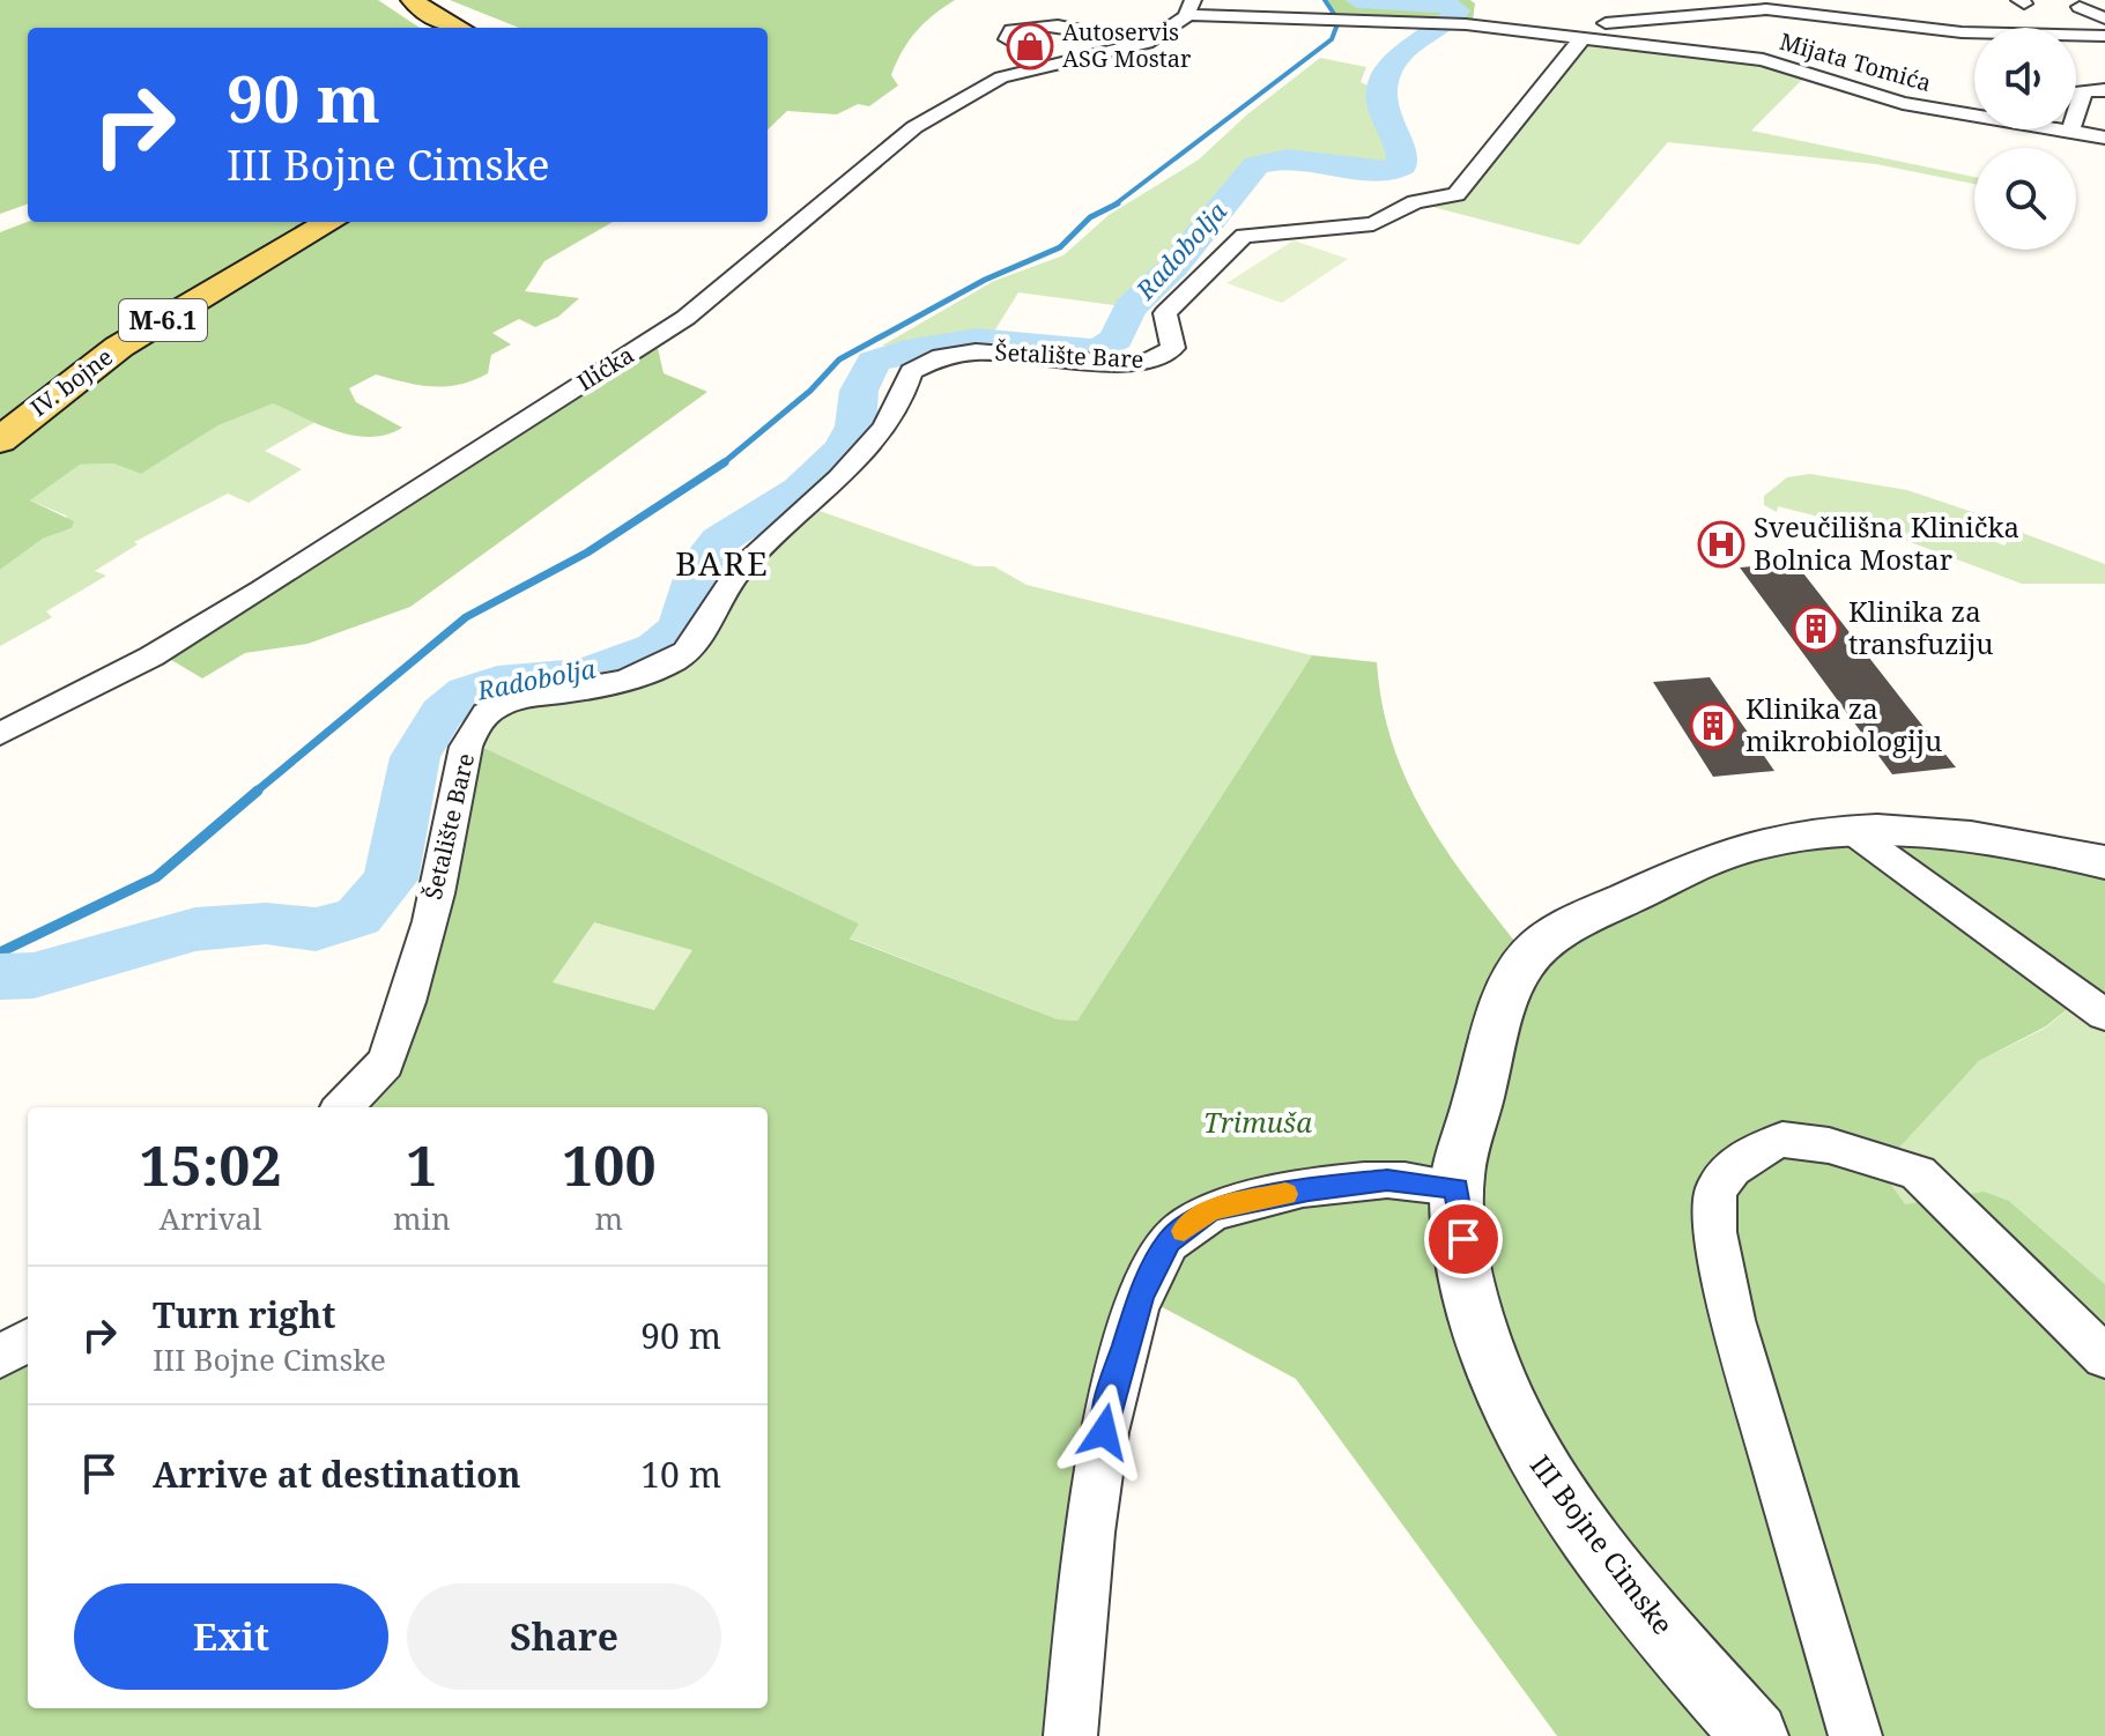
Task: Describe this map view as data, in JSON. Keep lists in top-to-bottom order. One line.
{"streets":{"main road":["M-6.1","IV. bojne"],"street":["Mijata Tomića","Šetalište Bare","Ilićka","III Bojne Cimske"]},"crossings":[["Mijata Tomića","Šetalište Bare"],["Mijata Tomića","Ilićka"]],"districts":["BARE"],"water":["Radobolja"],"parks":["Trimuša"],"places":{"shop":["Autoservis ASG Mostar"],"hospital":["Sveučilišna Klinička Bolnica Mostar"],"building":["Klinika za transfuziju","Klinika za mikrobiologiju"]},"page":{"turn":["90 m","III Bojne Cimske"],"eta":["15:02","Arrival","1","min","100","m"],"list":[{"name":"Turn right","note":"III Bojne Cimske","value":"90 m"},{"name":"Arrive at destination","value":"10 m"}],"buttons":["Exit","Share"]}}
